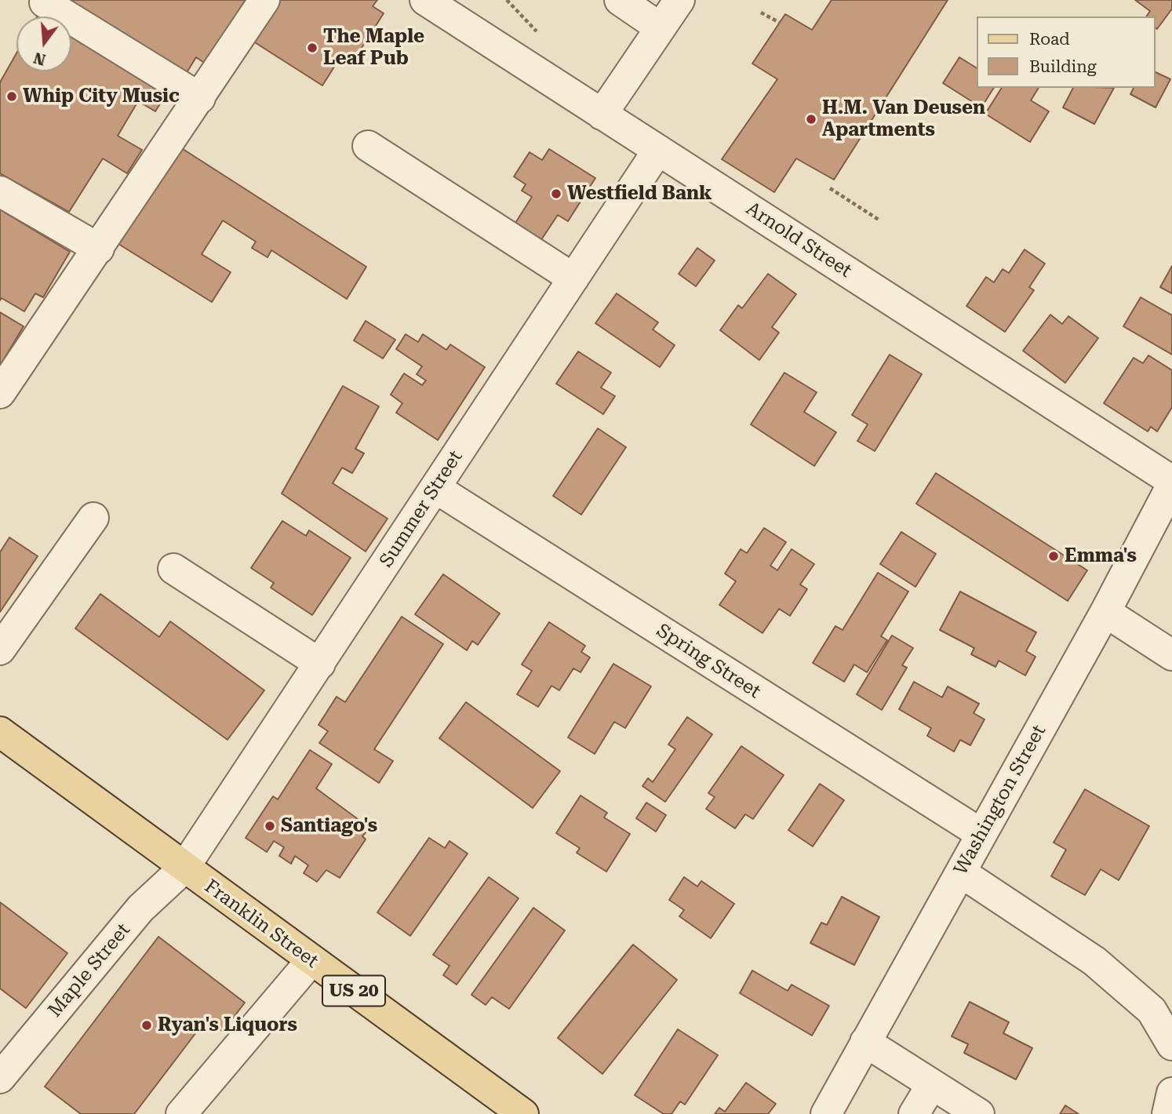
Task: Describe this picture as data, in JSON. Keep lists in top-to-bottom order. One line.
{"streets":{"main road":["Franklin Street","US 20"],"street":["Arnold Street","Summer Street","Spring Street","Washington Street","Maple Street"]},"crossings":[["Arnold Street","Summer Street"],["Arnold Street","Washington Street"],["Summer Street","Spring Street"],["Summer Street","Franklin Street"],["Summer Street","Maple Street"],["Spring Street","Washington Street"],["Franklin Street","Maple Street"]],"places":["The Maple Leaf Pub","Whip City Music","H.M. Van Deusen Apartments","Westfield Bank","Emma's","Santiago's","Ryan's Liquors"],"legend":["Road","Building"],"north":"bottom"}
